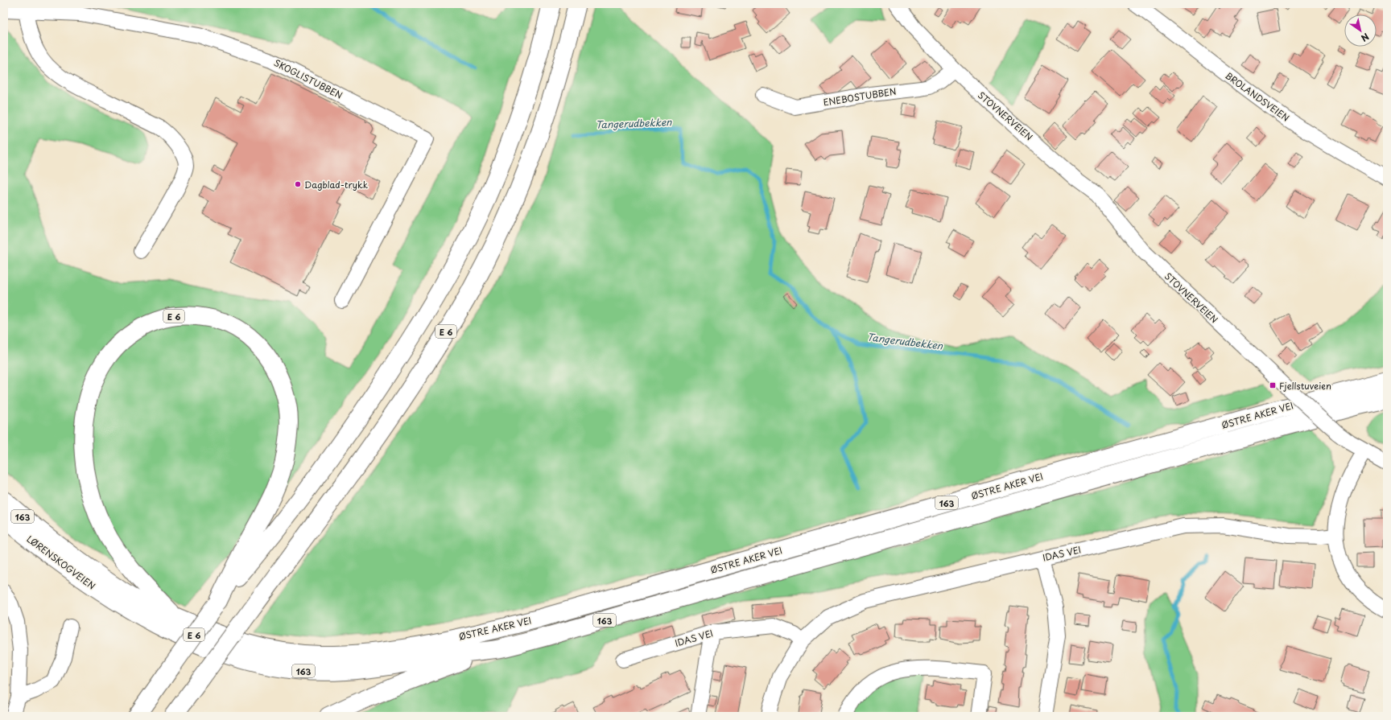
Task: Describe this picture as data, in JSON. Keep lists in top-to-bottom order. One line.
{"streets":{"highway":["E 6","ØSTRE AKER VEI","163","LØRENSKOGVEIEN"],"street":["SKOGLISTUBBEN","ENEBOSTUBBEN","BROLANDSVEIEN","STOVNERVEIEN","IDAS VEI"]},"crossings":[["ENEBOSTUBBEN","STOVNERVEIEN"],["E 6","ØSTRE AKER VEI"],["ØSTRE AKER VEI","LØRENSKOGVEIEN"]],"water":["Tangerudbekken"],"places":{"other":["Dagblad-trykk"],"transit":["Fjellstuveien"]},"north":"bottom right"}
